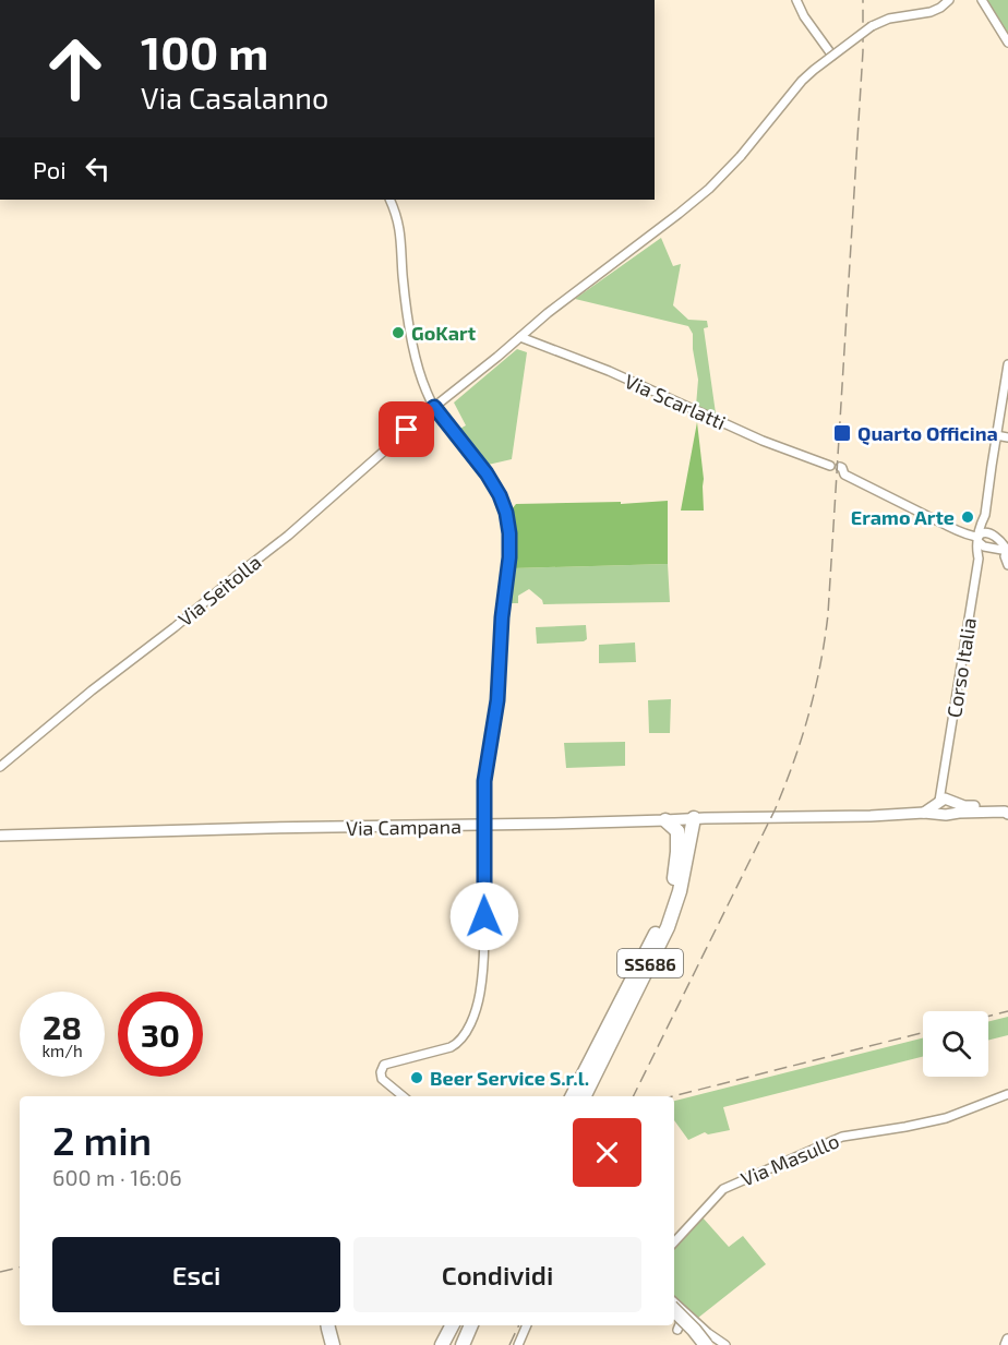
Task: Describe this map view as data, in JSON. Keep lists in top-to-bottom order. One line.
{"streets":{"highway":["SS686"],"main road":["Via Campana"],"street":["Via Scarlatti","Via Seitolla","Corso Italia","Via Masullo"]},"crossings":[["Via Scarlatti","Via Seitolla"],["Via Scarlatti","Corso Italia"]],"places":{"other":["GoKart","Eramo Arte","Beer Service S.r.l."],"transit":["Quarto Officina"]},"page":{"turn":["100 m","Via Casalanno"],"then":"Poi","speed":"28 km/h","limit":"30","heading":["2 min","600 m · 16:06"],"buttons":["Esci","Condividi"]}}
